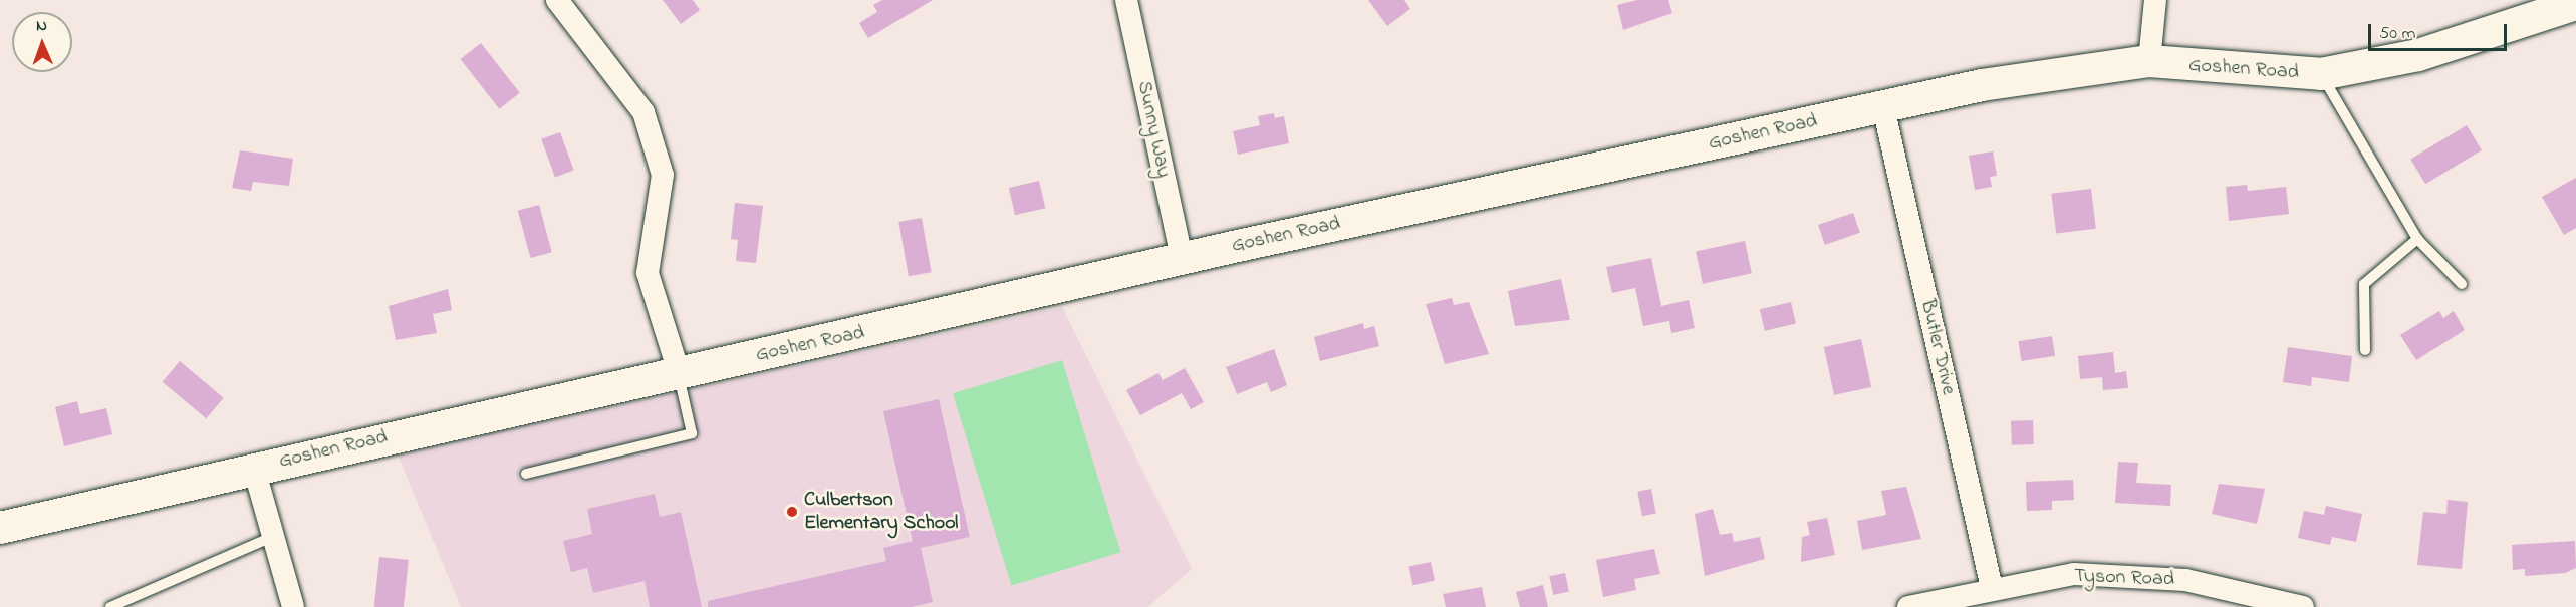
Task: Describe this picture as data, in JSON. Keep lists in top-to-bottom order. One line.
{"streets":{"street":["Goshen Road","Sunny Way","Butler Drive","Tyson Road"]},"crossings":[["Goshen Road","Sunny Way"],["Goshen Road","Butler Drive"],["Butler Drive","Tyson Road"]],"places":["Culbertson Elementary School"],"scale_bar":"50 m","north":"top"}
